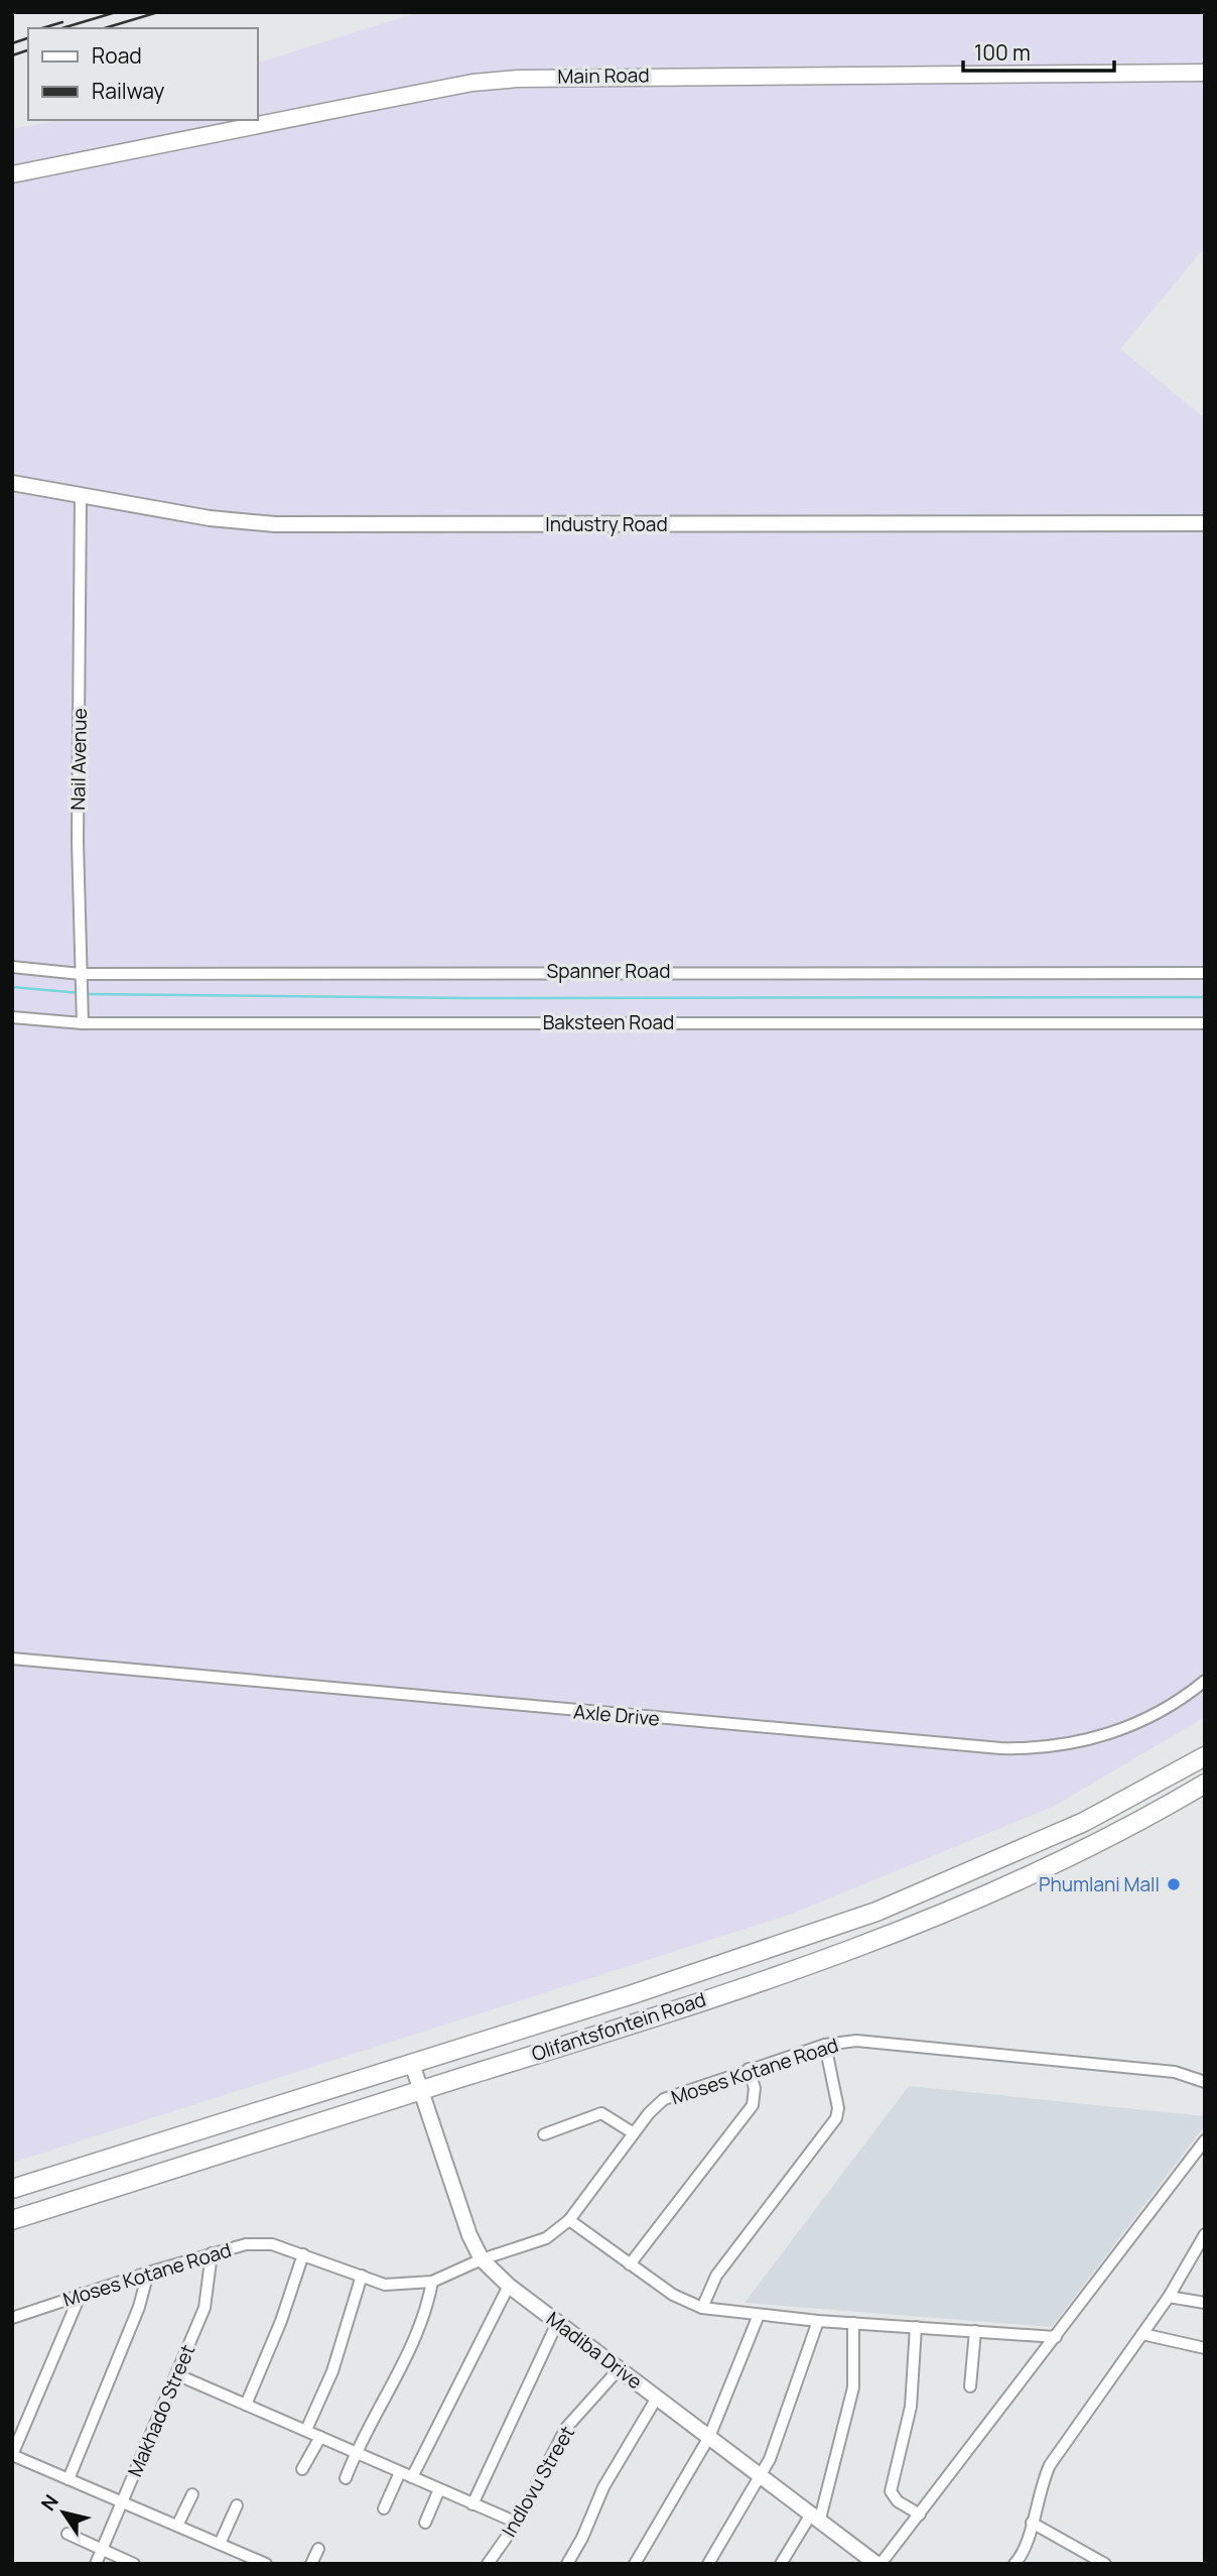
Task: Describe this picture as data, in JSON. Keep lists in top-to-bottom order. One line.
{"streets":{"main road":["Main Road","Olifantsfontein Road"],"street":["Industry Road","Nail Avenue","Spanner Road","Baksteen Road","Axle Drive","Moses Kotane Road","Madiba Drive","Makhado Street","Indlovu Street"]},"crossings":[["Industry Road","Nail Avenue"],["Nail Avenue","Spanner Road"],["Nail Avenue","Baksteen Road"],["Olifantsfontein Road","Madiba Drive"],["Moses Kotane Road","Madiba Drive"],["Moses Kotane Road","Makhado Street"],["Madiba Drive","Indlovu Street"]],"places":["Phumlani Mall"],"legend":["Road","Railway"],"scale_bar":"100 m","north":"top left"}
